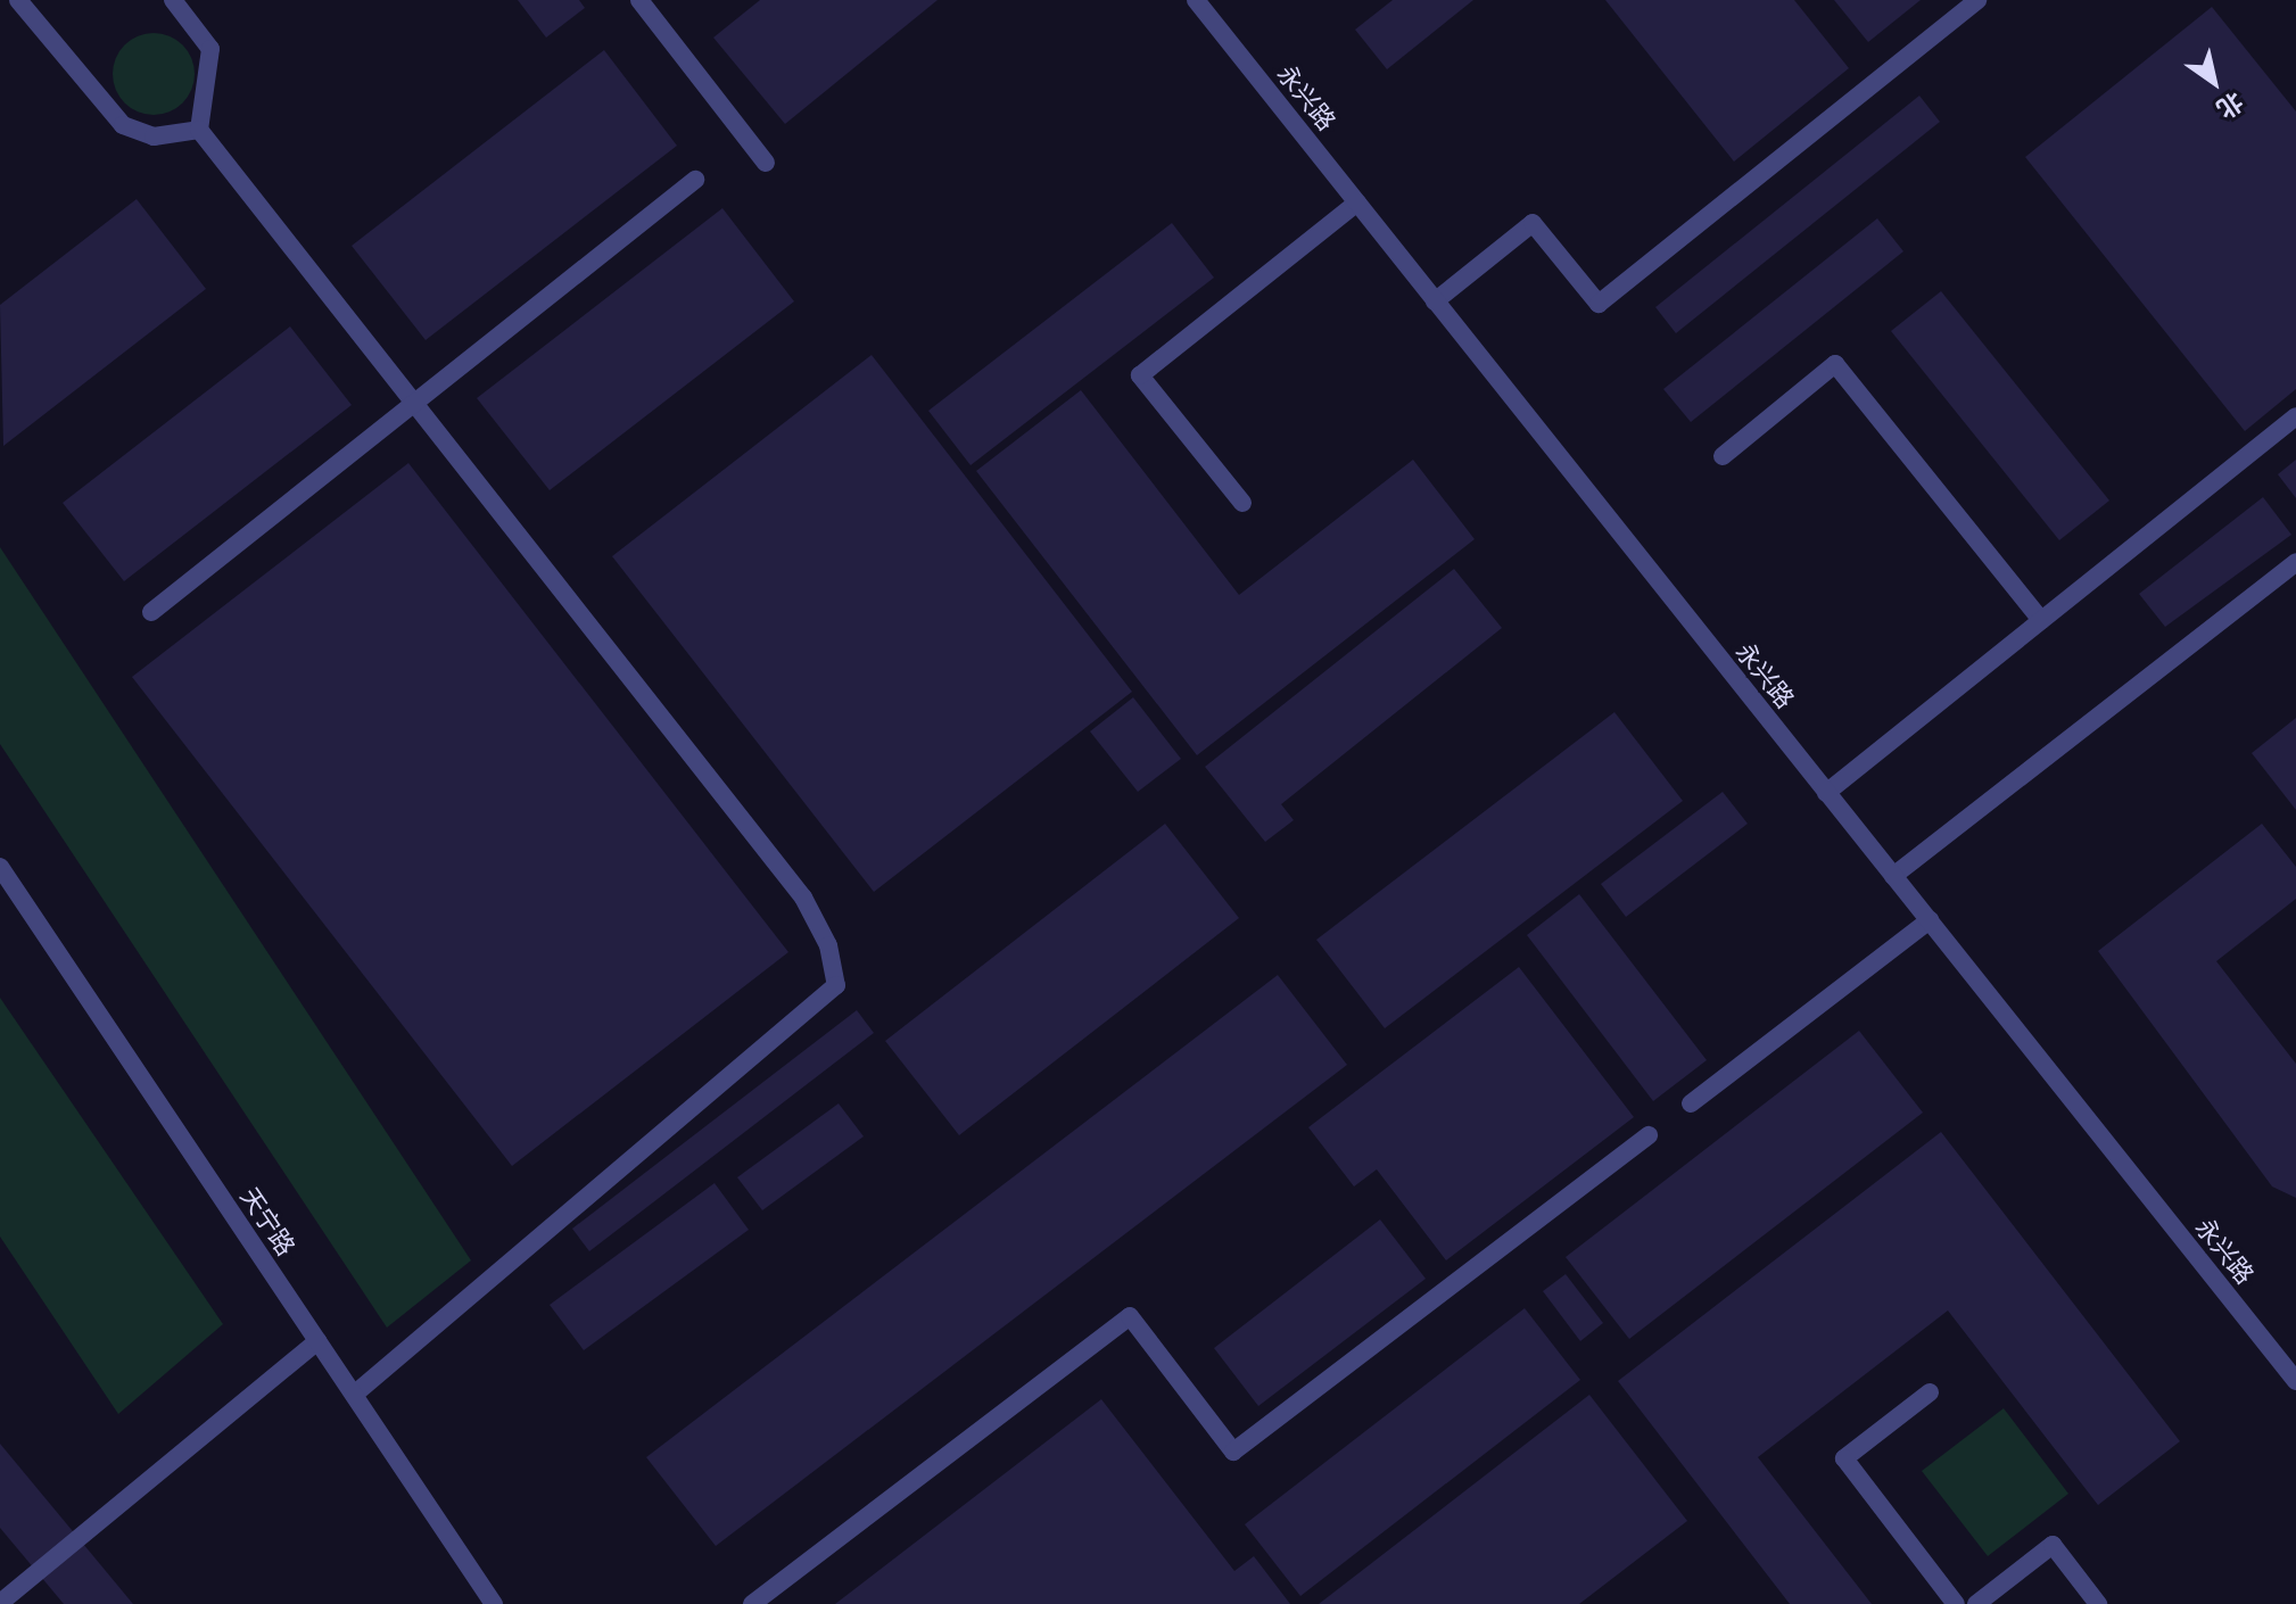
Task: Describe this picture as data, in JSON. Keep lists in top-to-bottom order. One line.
{"streets":{"street":["永兴路","天宁路"]},"north":"bottom right"}
